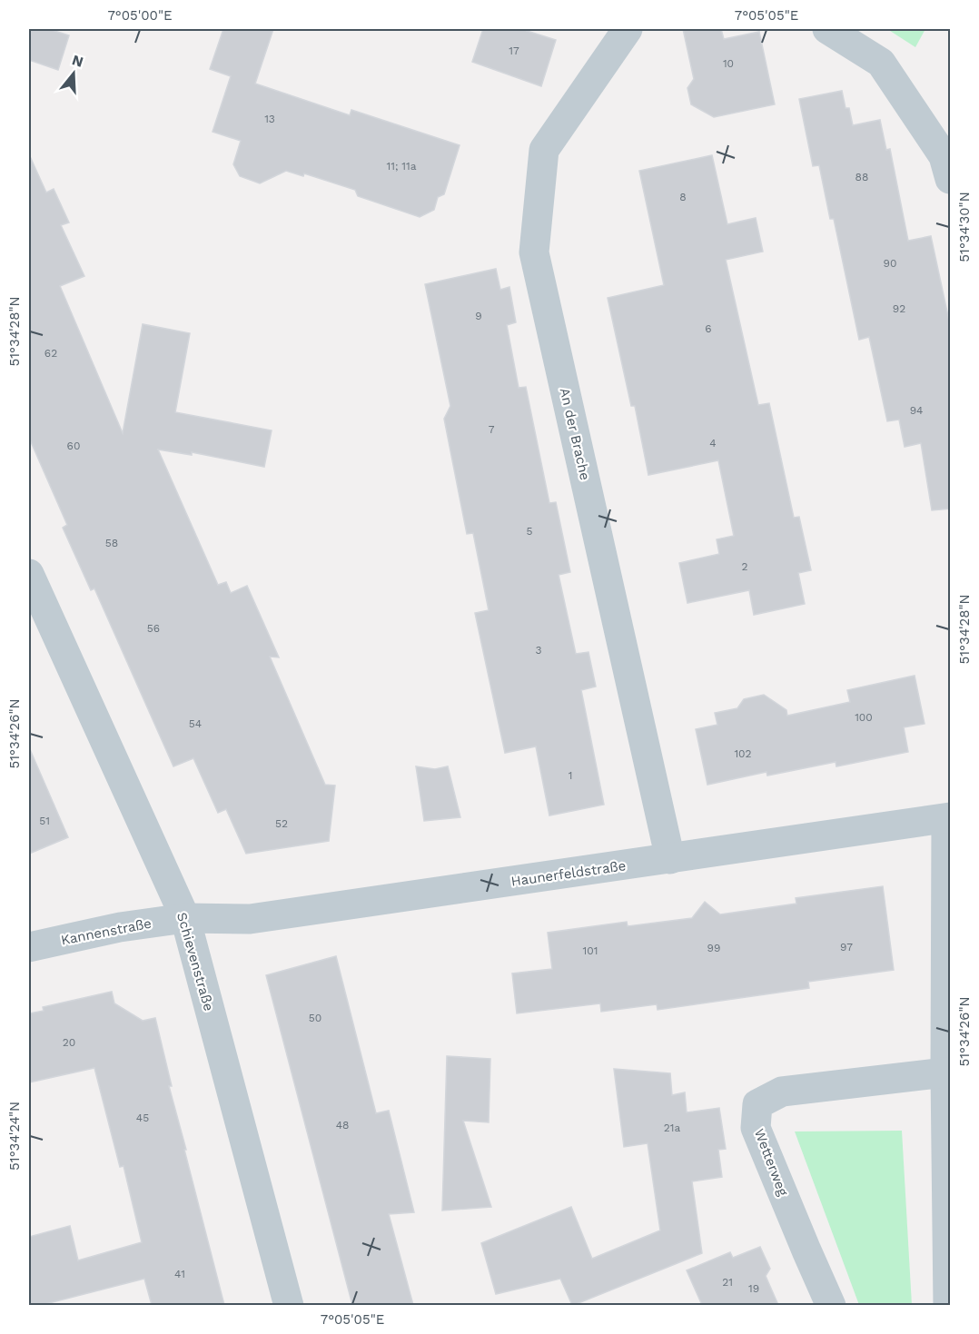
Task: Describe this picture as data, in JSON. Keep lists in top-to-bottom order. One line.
{"streets":{"street":["An der Brache","Haunerfeldstraße","Kannenstraße","Schievenstraße","Wetterweg"]},"crossings":[["An der Brache","Haunerfeldstraße"],["Haunerfeldstraße","Kannenstraße"],["Haunerfeldstraße","Schievenstraße"],["Kannenstraße","Schievenstraße"]],"house_numbers":["17","10","13","11; 11a","88","8","90","92","9","6","62","94","7","4","60","5","58","2","56","3","100","54","102","1","51","52","97","99","101","50","20","45","48","21a","41","21","19"],"north":"top","coordinates":["7°05'00\"E","7°05'05\"E","51°34'30\"N","51°34'28\"N","51°34'26\"N","51°34'24\"N"]}
